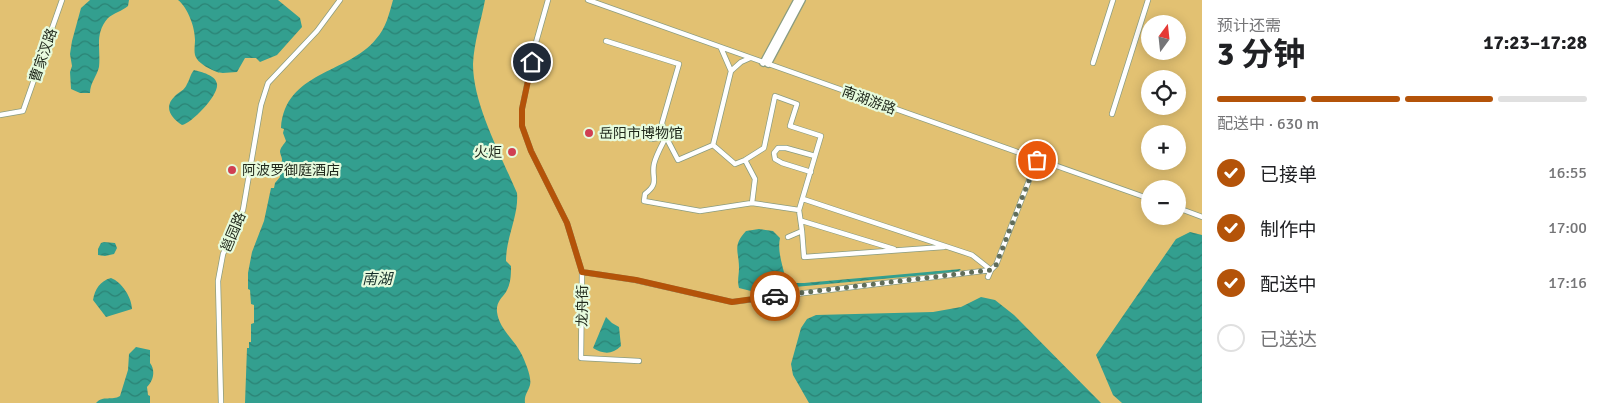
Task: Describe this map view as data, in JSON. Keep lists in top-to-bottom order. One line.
{"streets":{"street":["曹家汊路","南湖游路","邕园路","龙舟街"]},"water":["南湖"],"places":["岳阳市博物馆","火炬","阿波罗御庭酒店"],"north":"top","page":{"heading":["3 分钟","预计还需","17:23–17:28"],"map_buttons":["+","−"],"bar":"配送中 · 630 m","list":[["已接单","16:55"],["制作中","17:00"],["配送中","17:16"],"已送达"]}}
